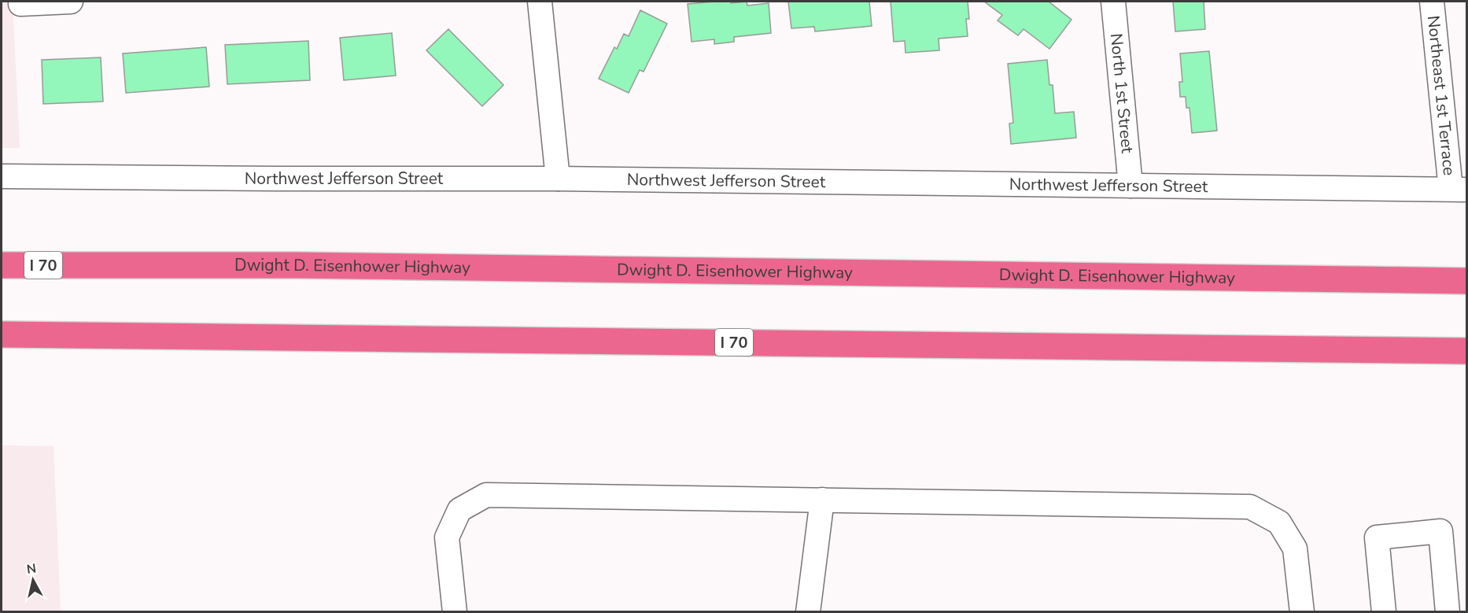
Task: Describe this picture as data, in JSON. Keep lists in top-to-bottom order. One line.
{"streets":{"highway":["I 70","Dwight D. Eisenhower Highway"],"street":["North 1st Street","Northeast 1st Terrace","Northwest Jefferson Street"]},"crossings":[["North 1st Street","Northwest Jefferson Street"],["Northeast 1st Terrace","Northwest Jefferson Street"]],"north":"top"}
